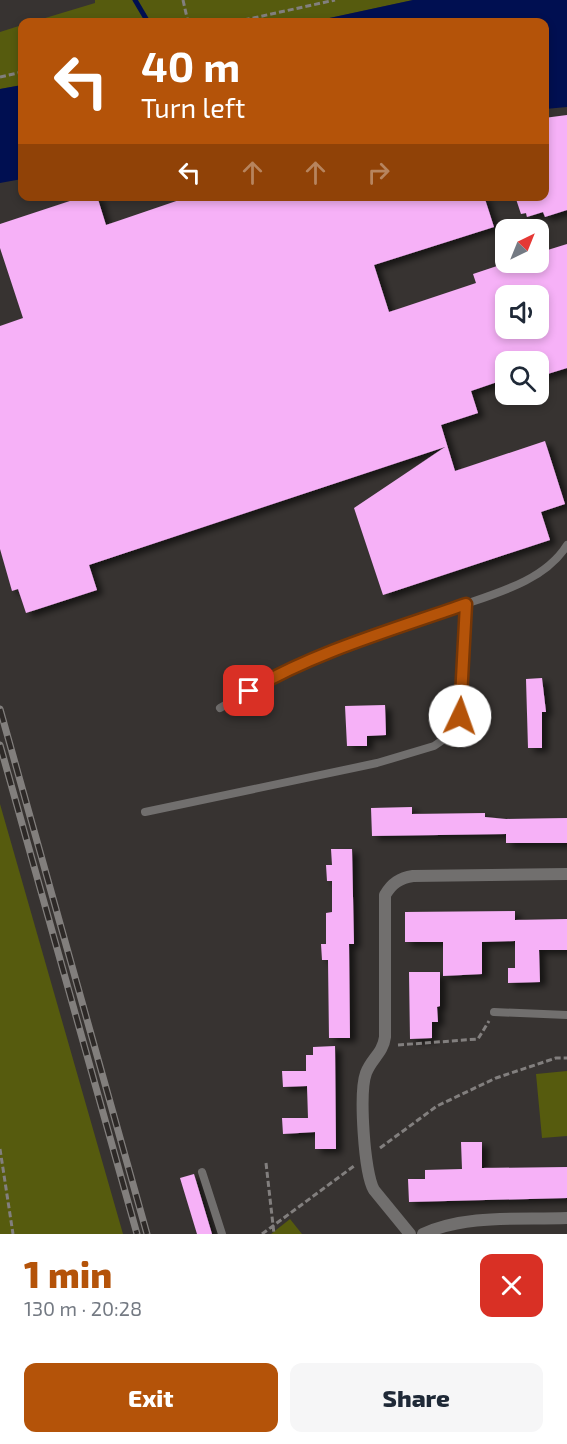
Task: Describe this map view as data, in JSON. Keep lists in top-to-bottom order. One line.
{"north":"top right","page":{"turn":["40 m","Turn left"],"heading":["1 min","130 m · 20:28"],"buttons":["Exit","Share"]}}
